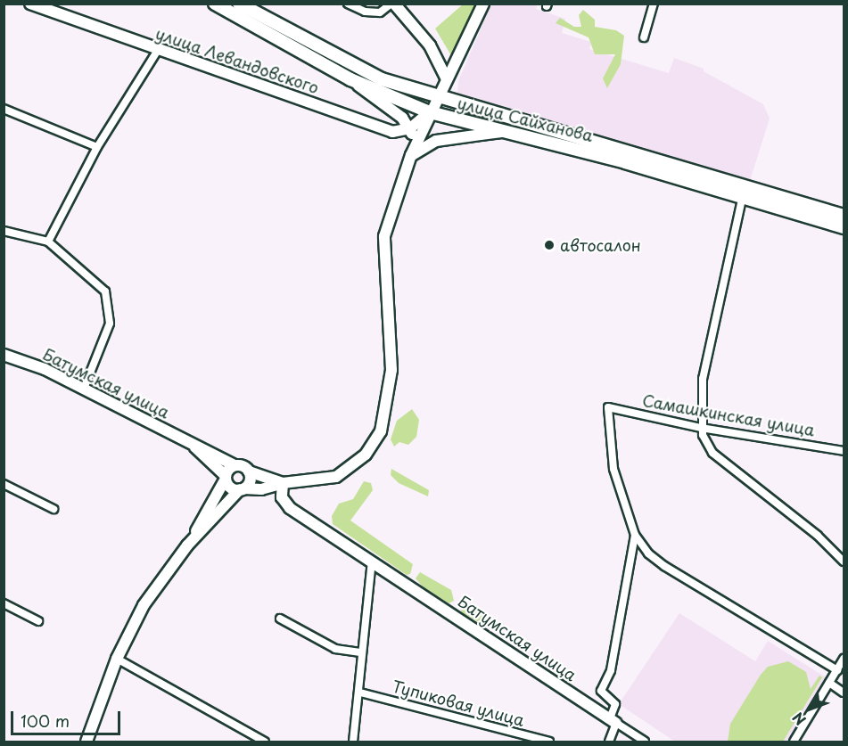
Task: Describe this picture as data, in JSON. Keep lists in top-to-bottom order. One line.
{"streets":{"main road":["улица Сайханова"],"street":["улица Левандовского","Батумская улица","Самашкинская улица","Тупиковая улица"]},"places":["автосалон"],"scale_bar":"100 m","north":"bottom left"}
